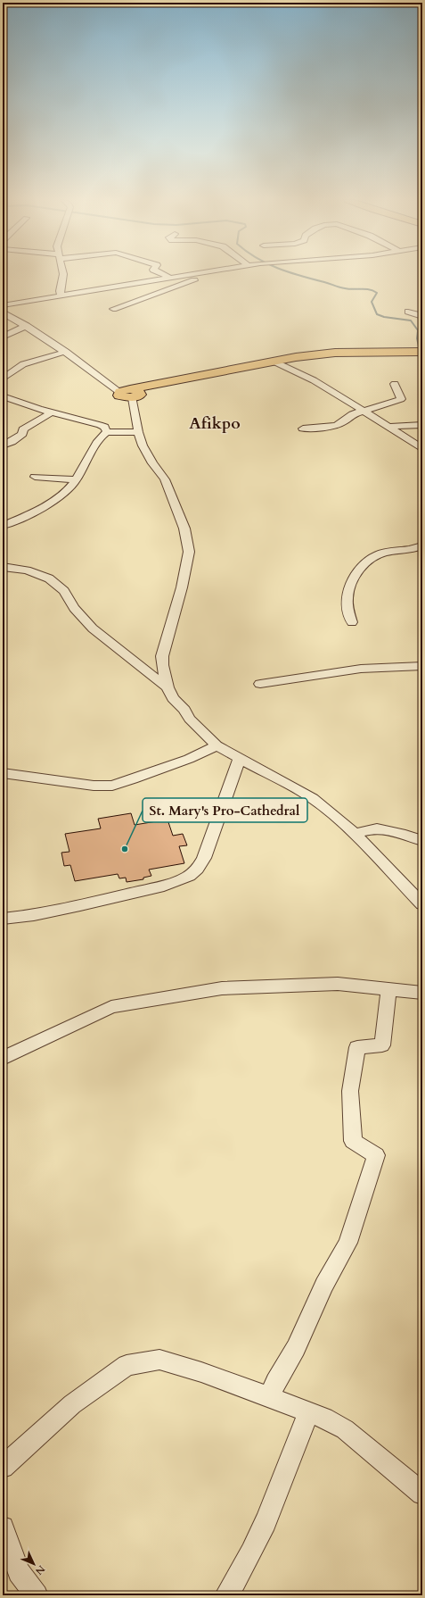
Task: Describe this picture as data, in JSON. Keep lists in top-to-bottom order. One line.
{"districts":["Afikpo"],"places":["St. Mary's Pro-Cathedral"],"north":"bottom right"}
